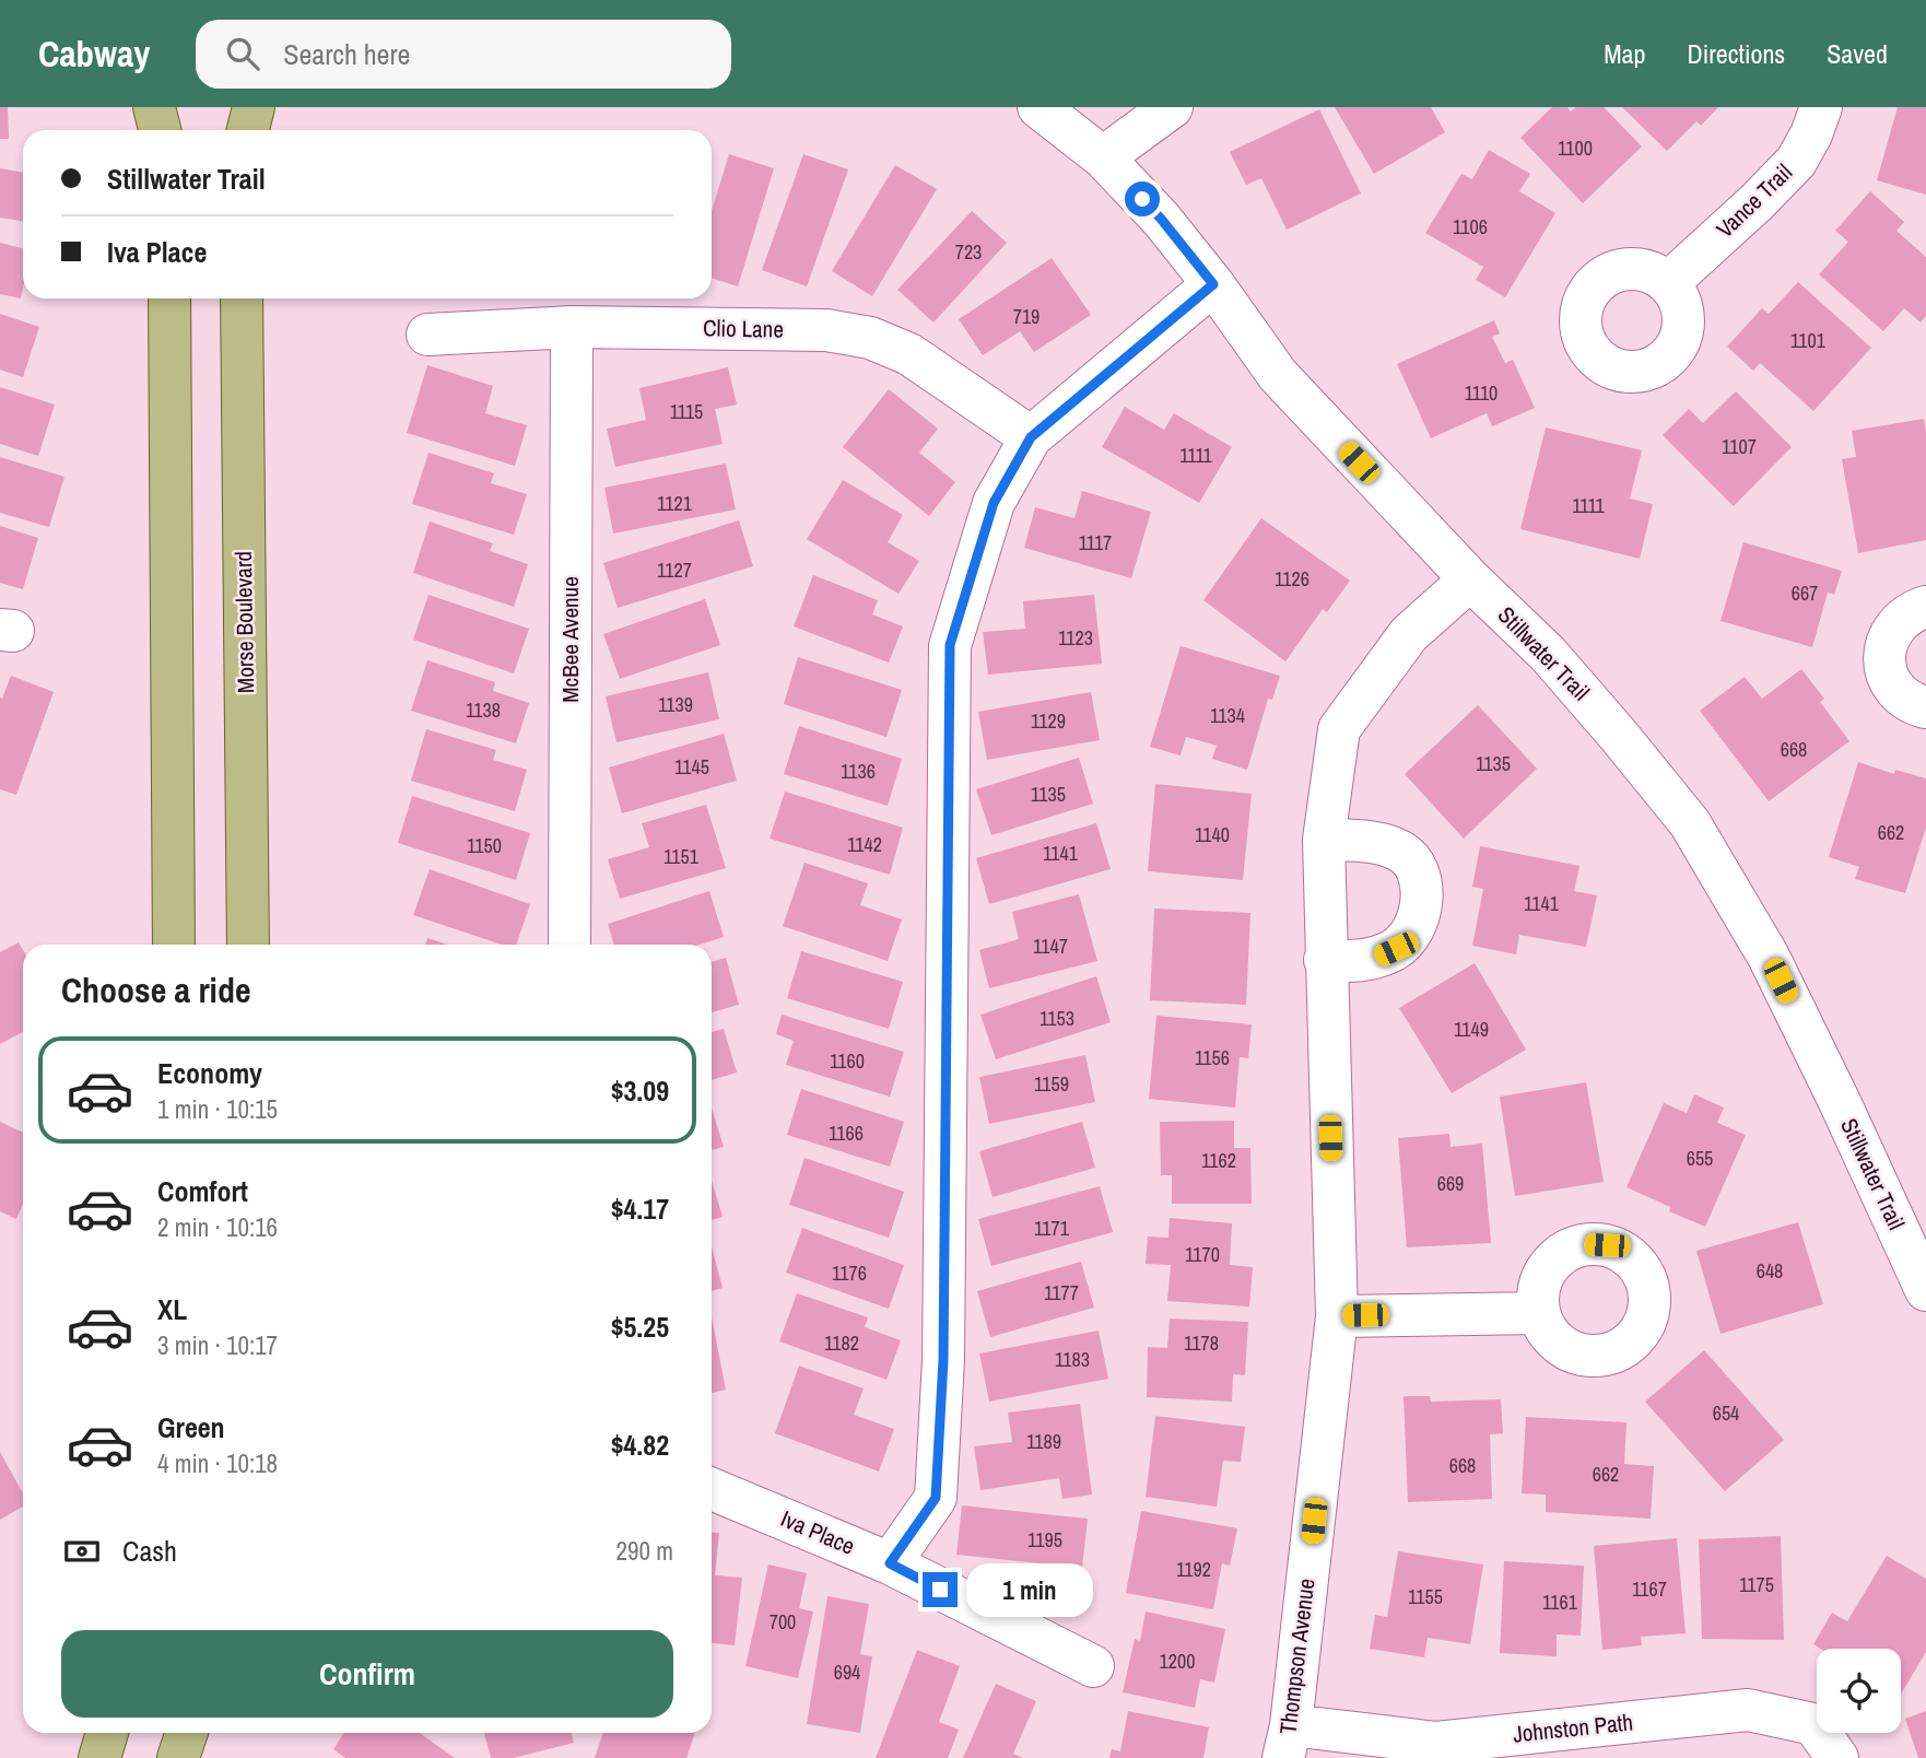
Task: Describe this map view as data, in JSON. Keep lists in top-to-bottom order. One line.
{"streets":{"main road":["Morse Boulevard"],"street":["Vance Trail","Clio Lane","McBee Avenue","Stillwater Trail","Iva Place","Thompson Avenue","Johnston Path"]},"crossings":[["Clio Lane","McBee Avenue"],["Stillwater Trail","Thompson Avenue"],["Thompson Avenue","Johnston Path"]],"house_numbers":["1100","1106","723","719","1101","1110","1115","1107","1111","1121","1111","1117","1127","1126","667","1123","1139","1138","1134","1129","668","1135","1145","1136","1135","662","1140","1142","1150","1141","1151","1141","1147","1153","1149","1156","1160","1159","1166","655","1162","669","1171","1170","648","1176","1177","1182","1178","1183","654","1189","668","662","1195","1192","1175","1167","1155","1161","700","1200","694"],"page":{"header":"Cabway","search":"Search here","nav":["Map","Directions","Saved"],"banner":["Stillwater Trail","Iva Place"],"heading":"Choose a ride","list":[{"name":"Economy","note":"1 min · 10:15","value":"$3.09"},{"name":"Comfort","note":"2 min · 10:16","value":"$4.17"},{"name":"XL","note":"3 min · 10:17","value":"$5.25"},{"name":"Green","note":"4 min · 10:18","value":"$4.82"}],"pay":["Cash","290 m"],"bubble":"1 min","buttons":"Confirm"}}
